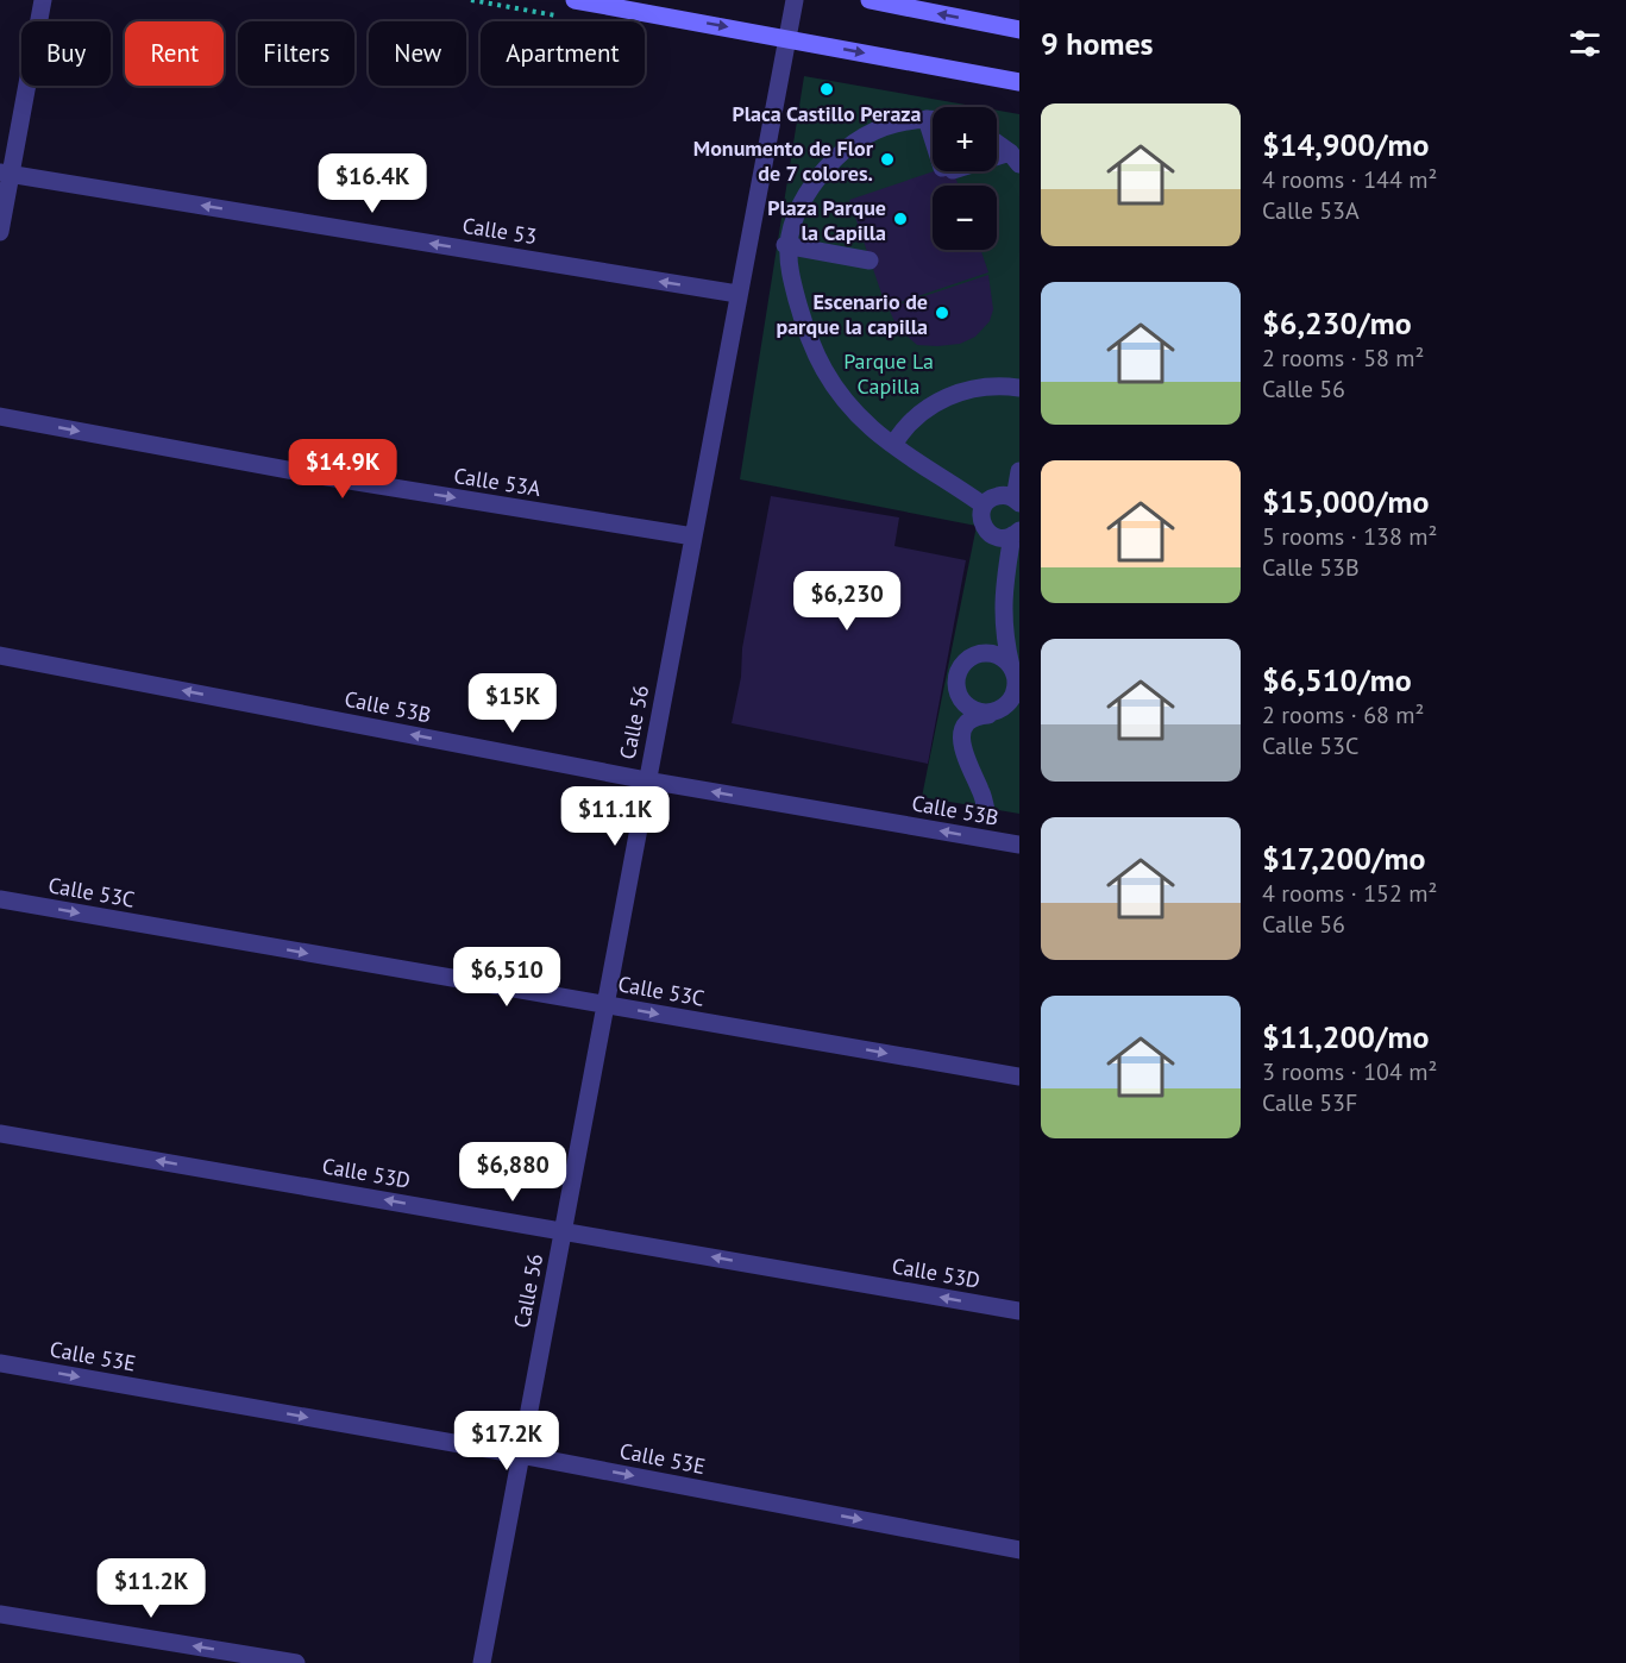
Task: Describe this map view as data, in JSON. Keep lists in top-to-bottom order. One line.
{"streets":{"street":["Calle 53","Calle 53A","Calle 53B","Calle 56","Calle 53C","Calle 53D","Calle 53E"]},"crossings":[["Calle 53","Calle 56"],["Calle 53A","Calle 56"],["Calle 53B","Calle 56"],["Calle 56","Calle 53C"],["Calle 56","Calle 53D"],["Calle 56","Calle 53E"]],"one_way":["Calle 53","Calle 53A","Calle 53B","Calle 53C","Calle 53D","Calle 53E"],"parks":["Parque La Capilla"],"places":["Placa Castillo Peraza","Monumento de Flor de 7 colores.","Plaza Parque la Capilla","Escenario de parque la capilla"],"page":{"heading":"9 homes","chip":["Buy","Rent","Filters","New","Apartment"],"list":[{"name":"$14,900/mo","note":"4 rooms · 144 m² · Calle 53A"},{"name":"$6,230/mo","note":"2 rooms · 58 m² · Calle 56"},{"name":"$15,000/mo","note":"5 rooms · 138 m² · Calle 53B"},{"name":"$6,510/mo","note":"2 rooms · 68 m² · Calle 53C"},{"name":"$17,200/mo","note":"4 rooms · 152 m² · Calle 56"},{"name":"$11,200/mo","note":"3 rooms · 104 m² · Calle 53F"}],"map_buttons":["+","−"],"price":["$16.4K","$14.9K","$6,230","$15K","$11.1K","$6,510","$6,880","$17.2K","$11.2K"]}}
